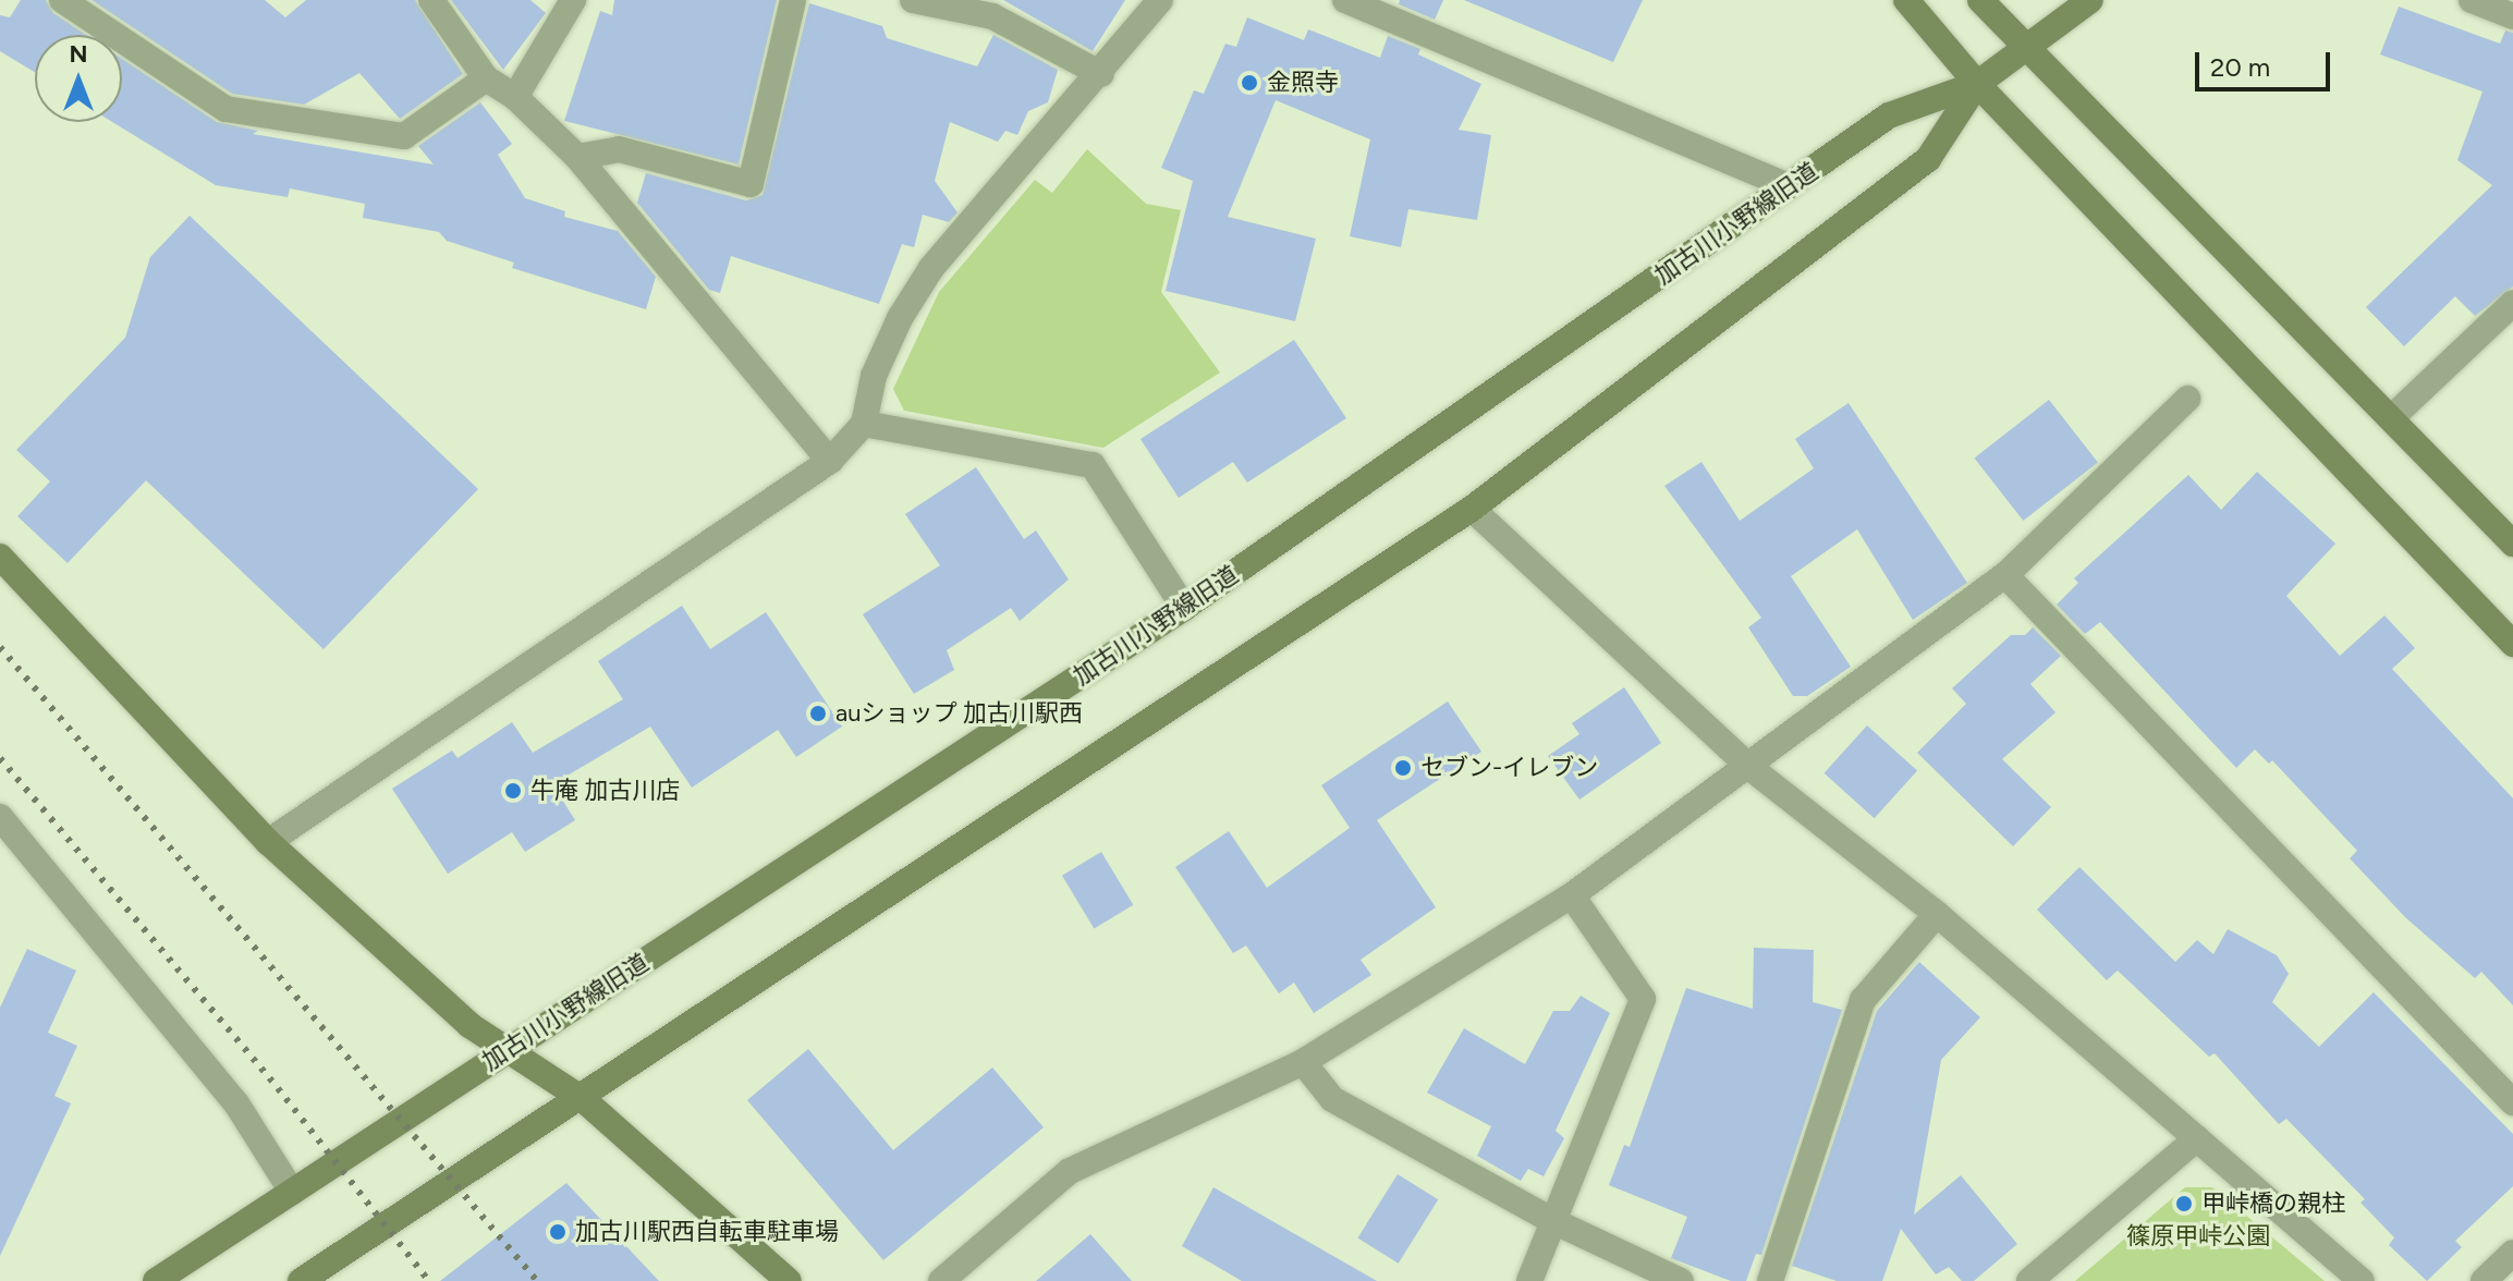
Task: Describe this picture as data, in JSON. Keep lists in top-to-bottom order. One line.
{"streets":{"street":["加古川小野線旧道"]},"parks":["篠原甲峠公園"],"places":["金照寺","auショップ 加古川駅西","セブン-イレブン","牛庵 加古川店","甲峠橋の親柱","加古川駅西自転車駐車場"],"scale_bar":"20 m","north":"top"}
